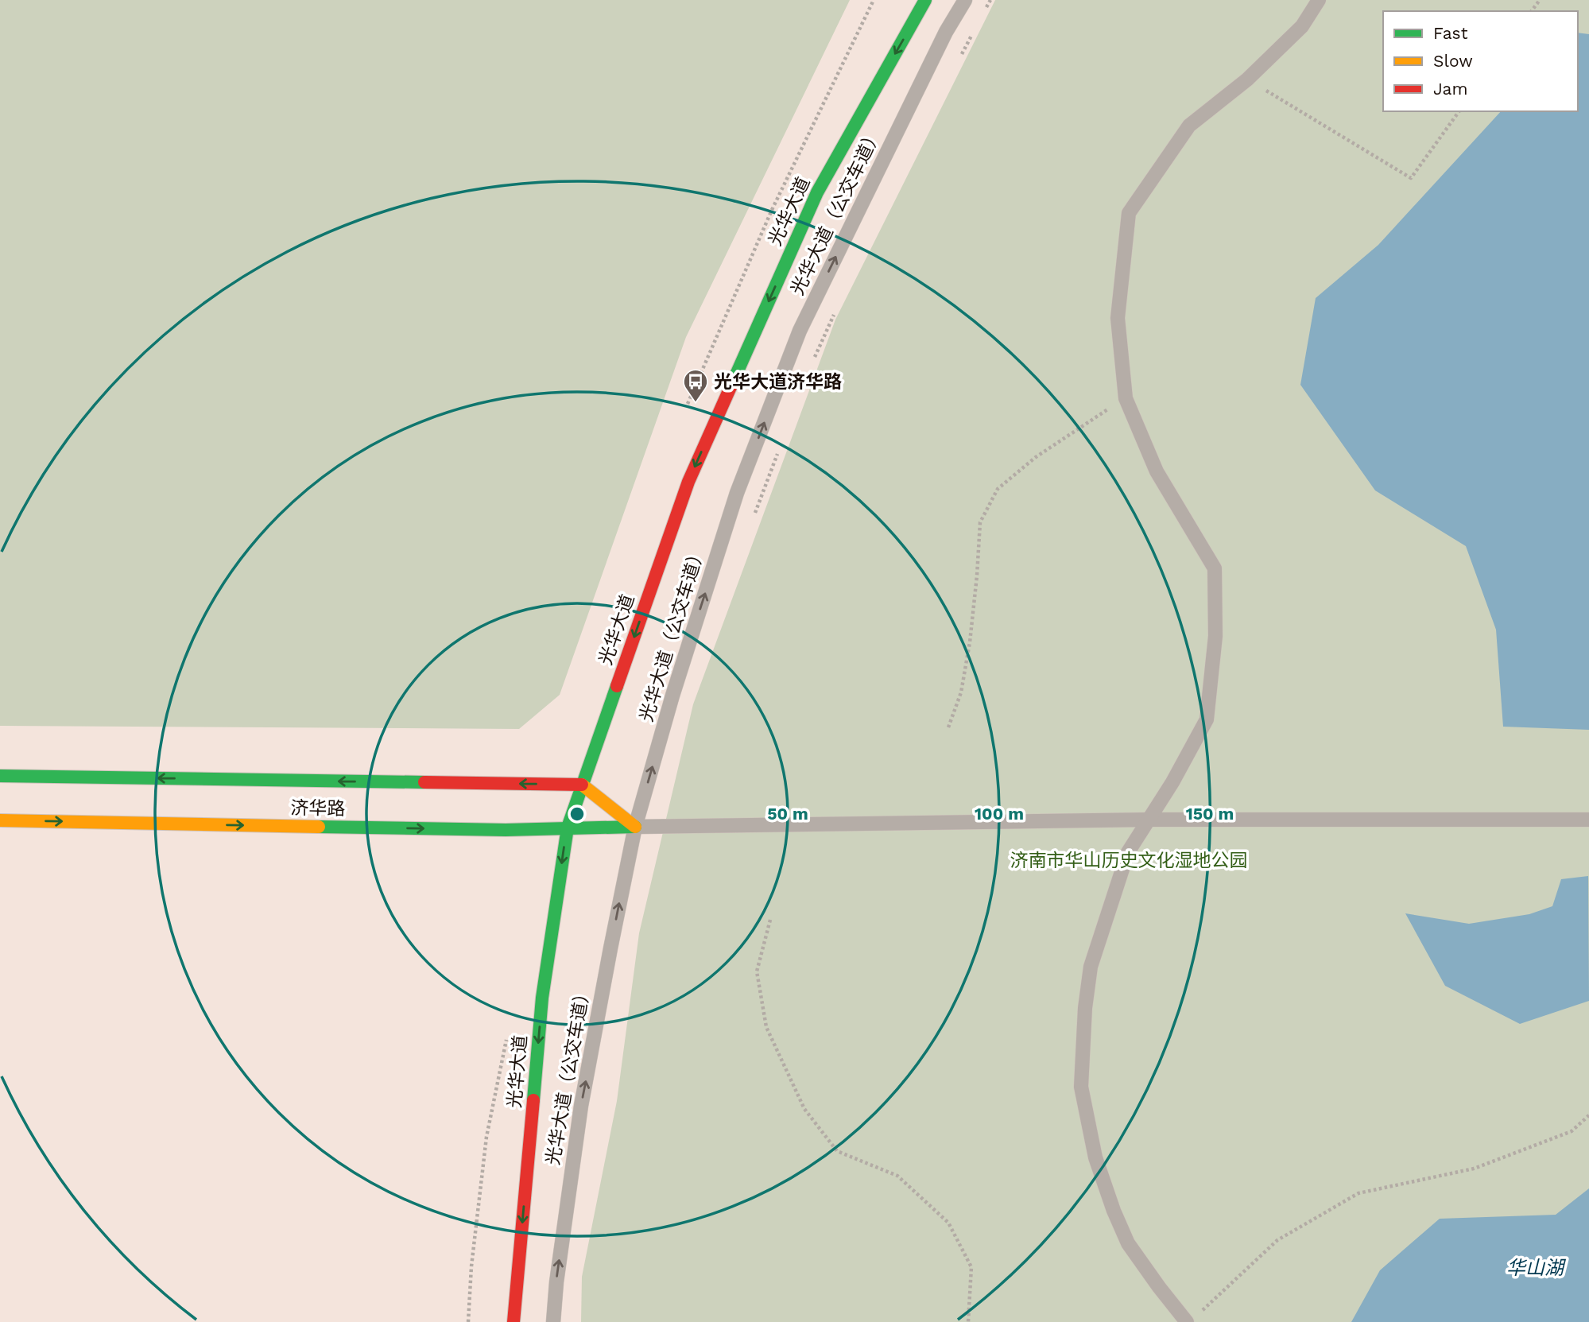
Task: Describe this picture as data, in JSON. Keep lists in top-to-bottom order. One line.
{"streets":{"main road":["光华大道","济华路"],"lane":["光华大道（公交车道）"]},"crossings":[["光华大道","济华路"],["光华大道（公交车道）","济华路"]],"one_way":["光华大道","光华大道（公交车道）"],"water":["华山湖"],"parks":["济南市华山历史文化湿地公园"],"places":{"bus stop":["光华大道济华路"]},"legend":["Fast","Slow","Jam"],"rings":["50 m","100 m","150 m"]}
